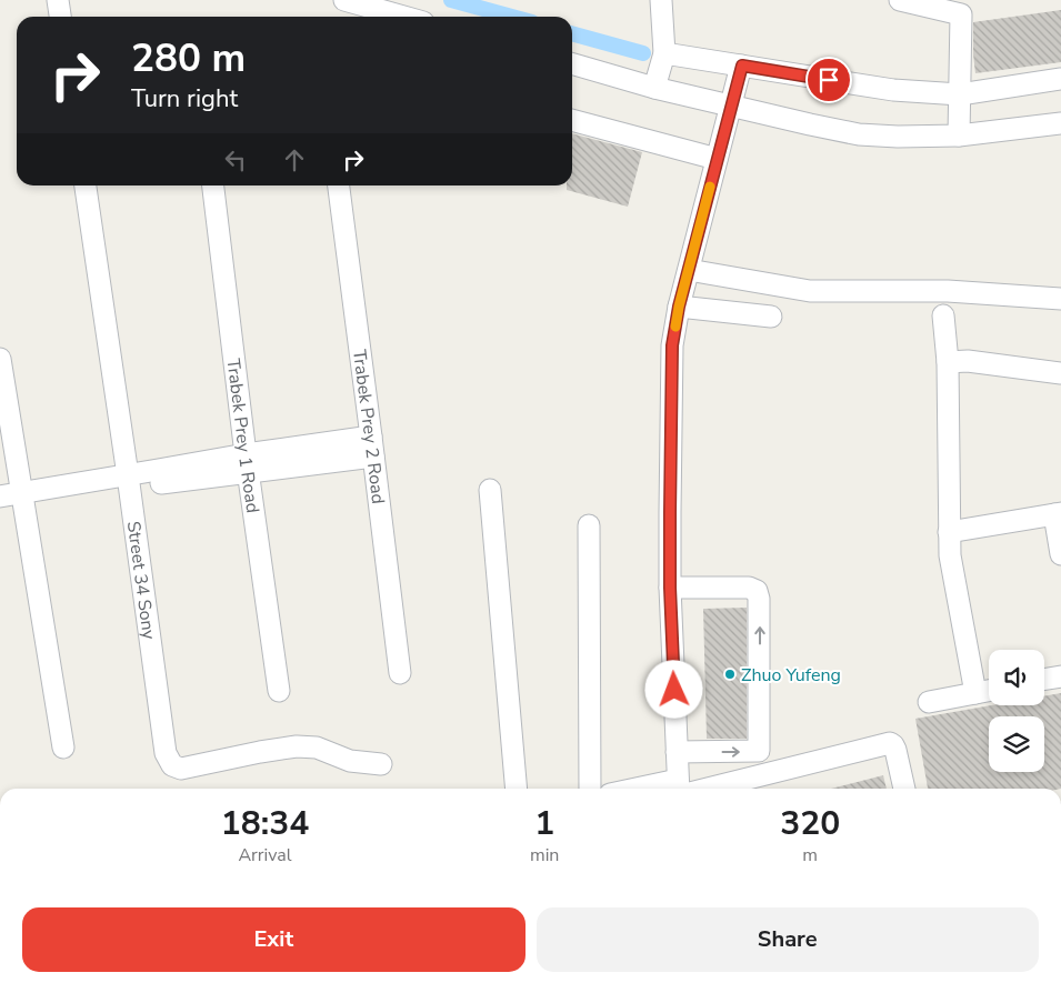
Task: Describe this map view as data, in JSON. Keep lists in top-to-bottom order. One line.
{"streets":{"street":["Trabek Prey 2 Road","Trabek Prey 1 Road","Street 34 Sony"]},"places":["Zhuo Yufeng"],"page":{"turn":["280 m","Turn right"],"eta":["18:34","Arrival","1","min","320","m"],"buttons":["Exit","Share"]}}
